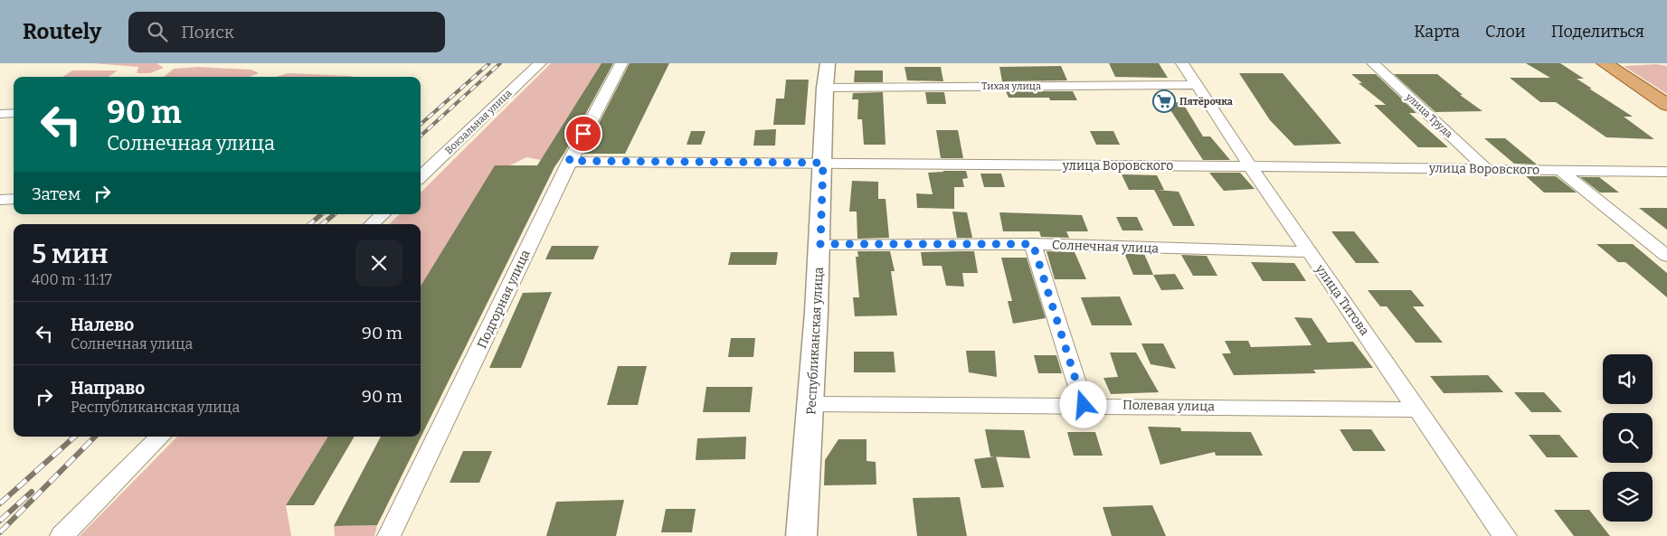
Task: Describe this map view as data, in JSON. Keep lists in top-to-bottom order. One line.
{"streets":{"street":["Тихая улица","улица Труда","Вокзальная улица","улица Воровского","Солнечная улица","Подгорная улица","улица Титова","Республиканская улица","Полевая улица"]},"crossings":[["Тихая улица","улица Титова"],["Тихая улица","Республиканская улица"],["улица Труда","улица Воровского"],["улица Воровского","Подгорная улица"],["улица Воровского","улица Титова"],["улица Воровского","Республиканская улица"],["Солнечная улица","улица Титова"],["Солнечная улица","Республиканская улица"],["улица Титова","Полевая улица"],["Республиканская улица","Полевая улица"]],"places":{"supermarket":["Пятёрочка"]},"page":{"header":"Routely","search":"Поиск","nav":["Карта","Слои","Поделиться"],"turn":["90 m","Солнечная улица"],"then":"Затем","heading":["5 мин","400 m · 11:17"],"list":[{"name":"Налево","note":"Солнечная улица","value":"90 m"},{"name":"Направо","note":"Республиканская улица","value":"90 m"}]}}
